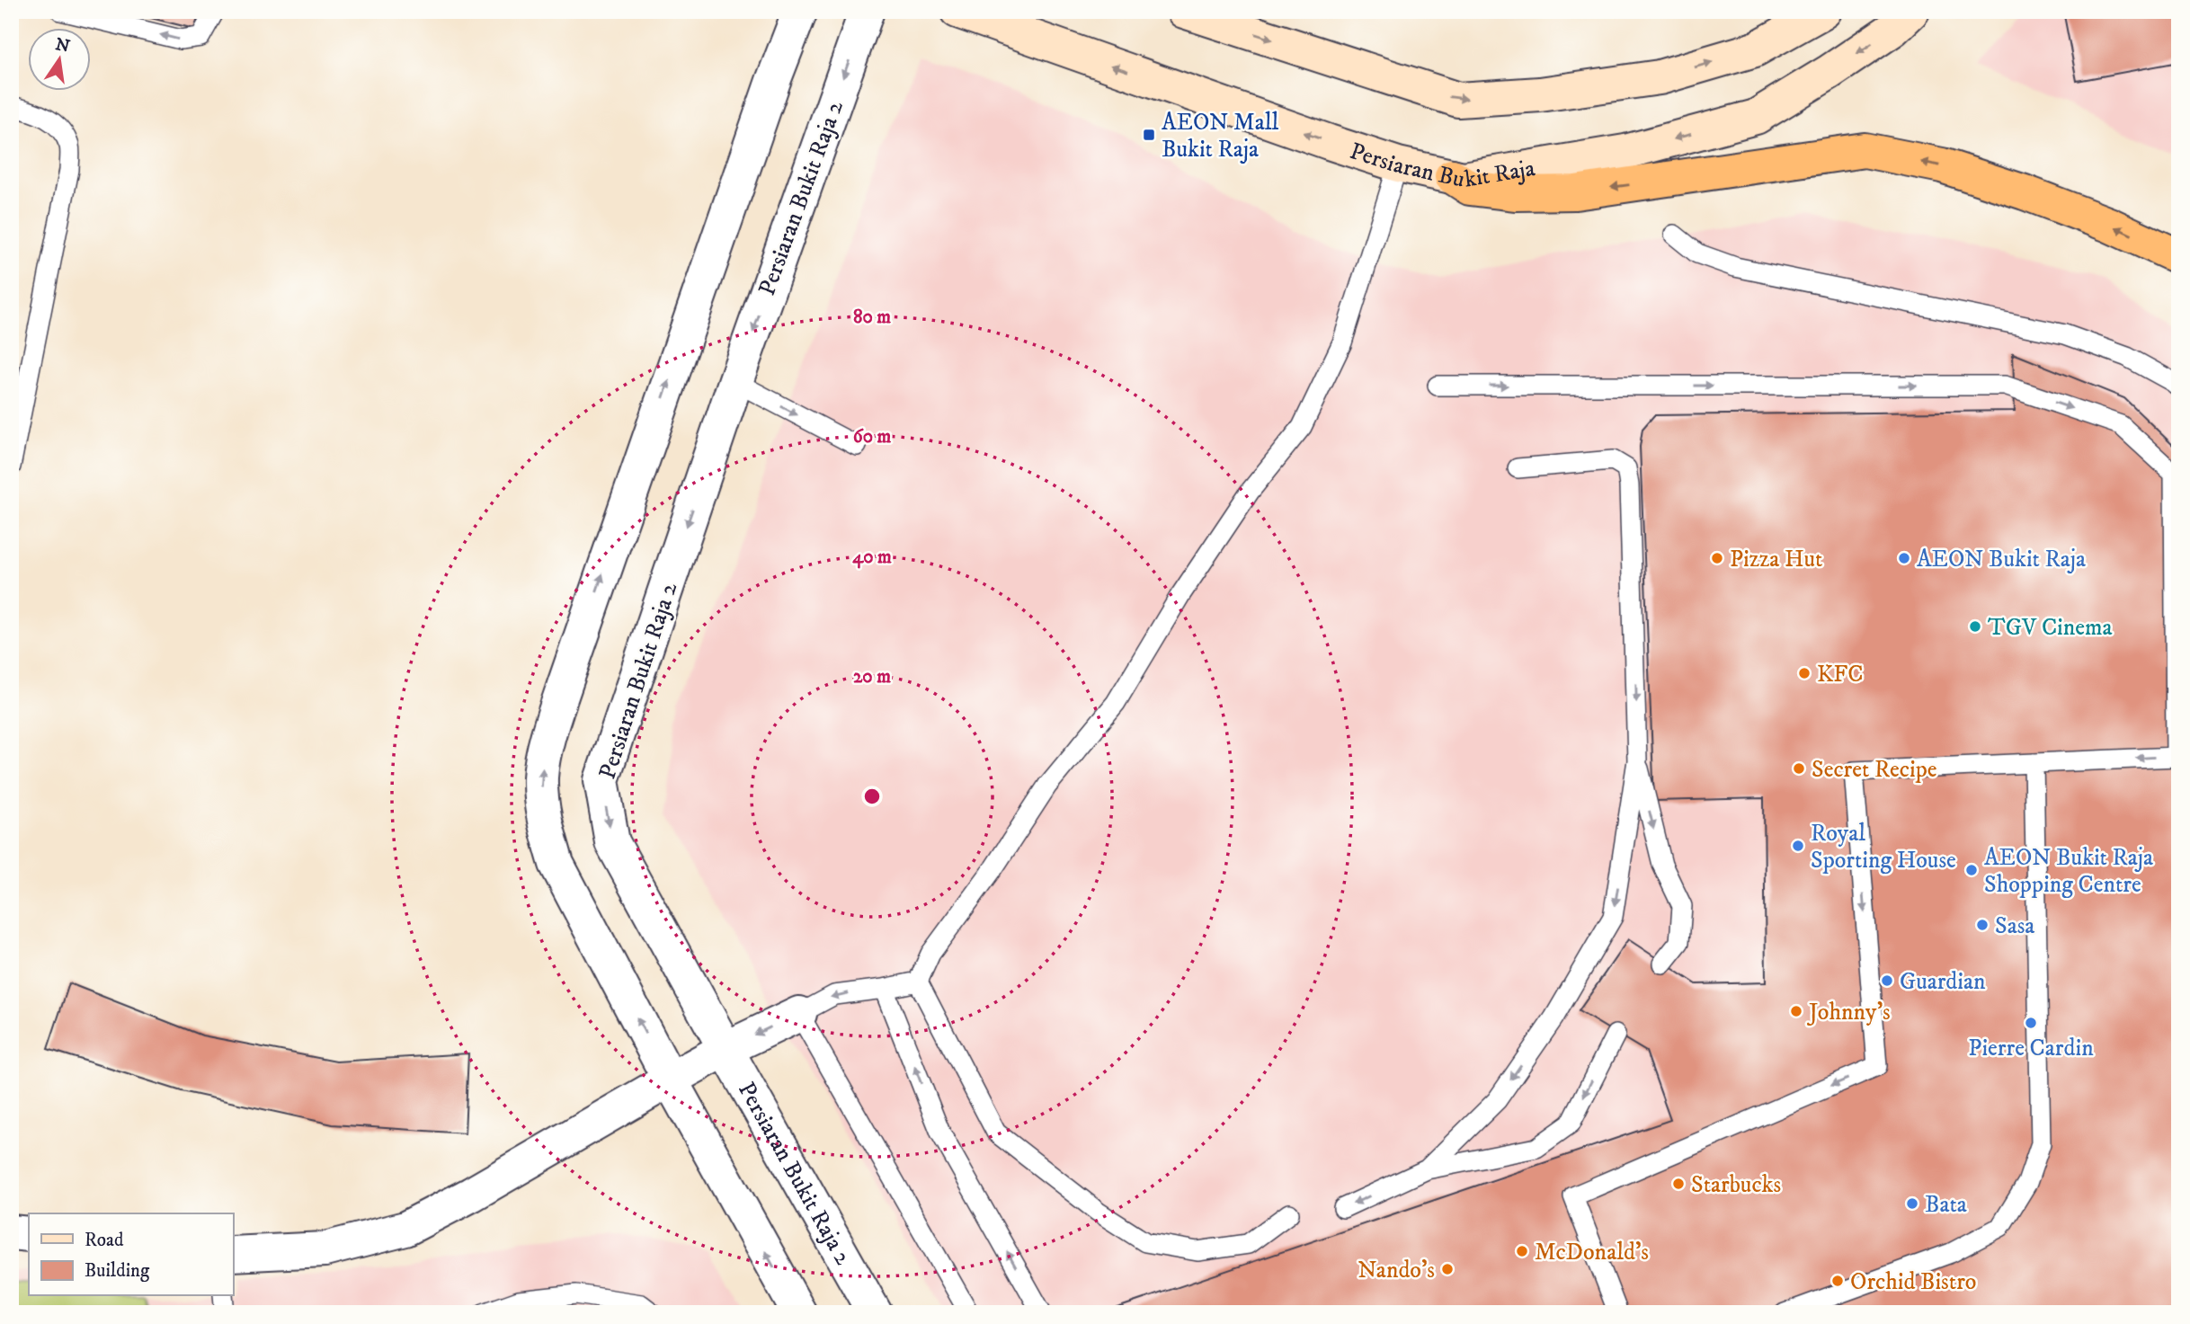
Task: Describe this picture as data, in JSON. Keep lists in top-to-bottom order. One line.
{"streets":{"main road":["Persiaran Bukit Raja"],"street":["Persiaran Bukit Raja 2"]},"places":{"transit":["AEON Mall Bukit Raja"],"other":["Pizza Hut","AEON Bukit Raja","TGV Cinema","KFC","Secret Recipe","Royal Sporting House","AEON Bukit Raja Shopping Centre","Sasa","Guardian","Johnny's","Pierre Cardin","Starbucks","Bata","McDonald's","Nando's","Orchid Bistro"]},"legend":["Road","Building"],"north":"top","rings":["80 m","60 m","40 m","20 m"]}
